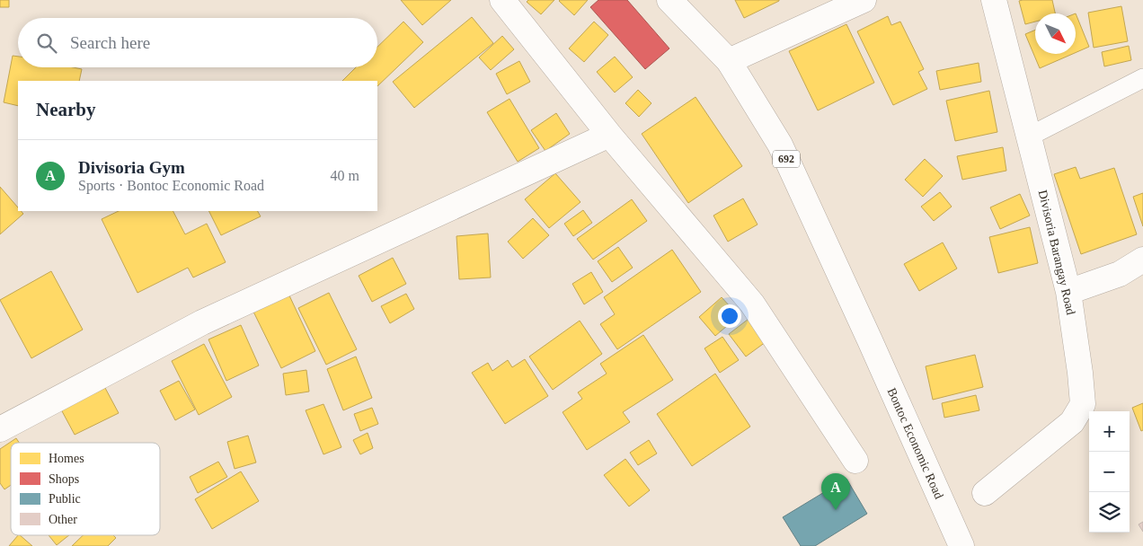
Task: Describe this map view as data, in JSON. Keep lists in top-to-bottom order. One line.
{"streets":{"street":["692","Divisoria Barangay Road","Bontoc Economic Road"]},"crossings":[["692","Bontoc Economic Road"]],"legend":["Homes","Shops","Public","Other"],"north":"bottom right","page":{"search":"Search here","heading":"Nearby","list":[{"mark":"A","name":"Divisoria Gym","note":"Sports · Bontoc Economic Road","value":"40 m"}],"map_buttons":["+","−"],"pins":"A"}}
